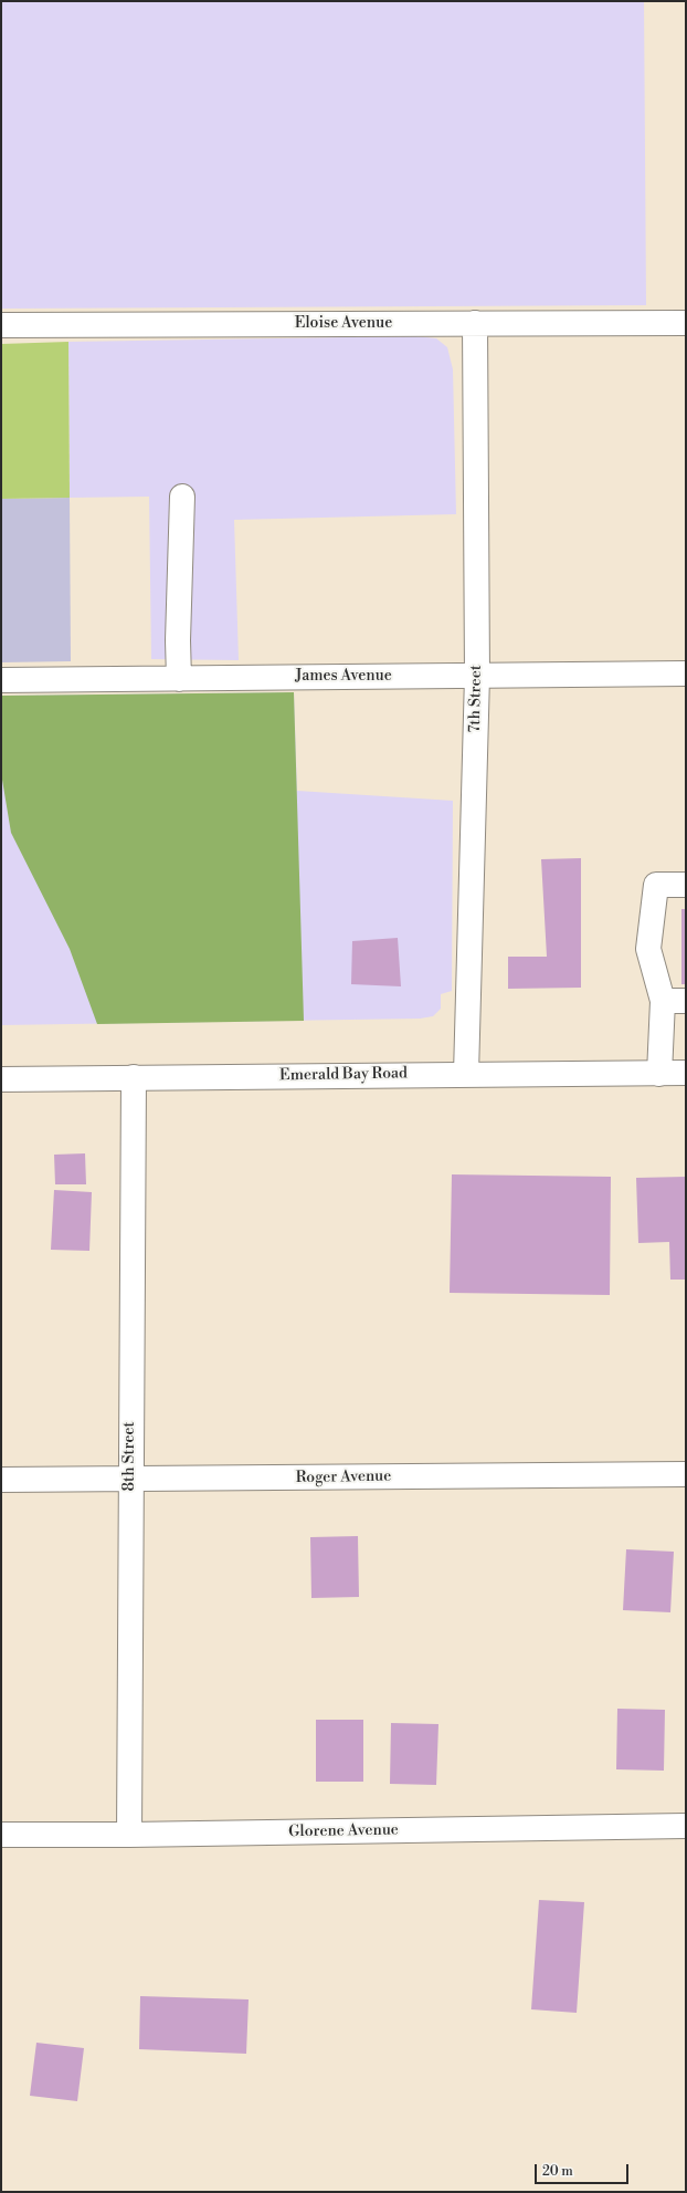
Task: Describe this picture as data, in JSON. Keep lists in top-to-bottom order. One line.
{"streets":{"street":["Eloise Avenue","James Avenue","7th Street","Emerald Bay Road","8th Street","Roger Avenue","Glorene Avenue"]},"crossings":[["Eloise Avenue","7th Street"],["James Avenue","7th Street"],["7th Street","Emerald Bay Road"],["Emerald Bay Road","8th Street"],["8th Street","Roger Avenue"],["8th Street","Glorene Avenue"]],"scale_bar":"20 m"}
